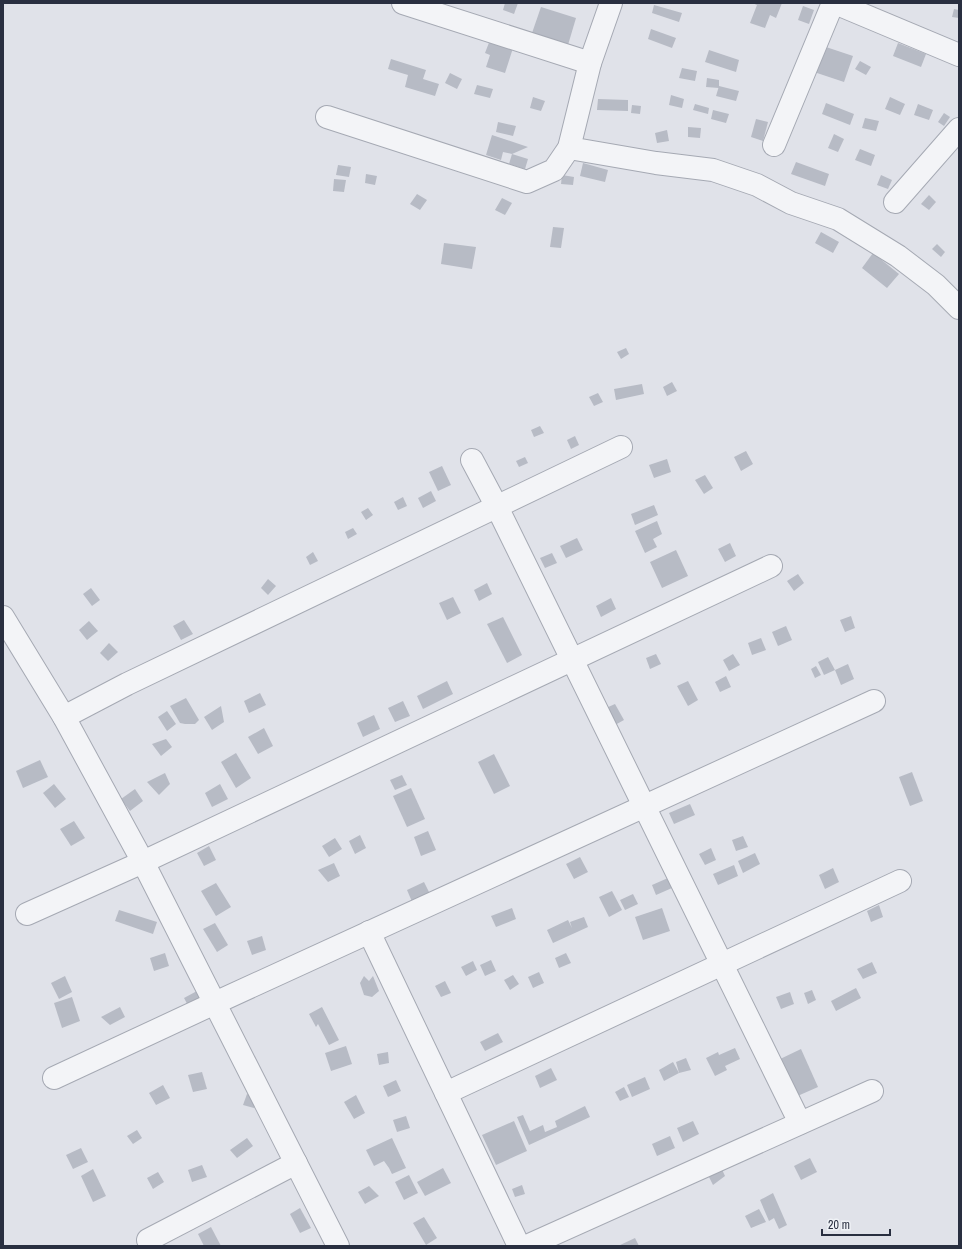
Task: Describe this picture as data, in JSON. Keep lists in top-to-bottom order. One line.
{"scale_bar":"20 m"}
